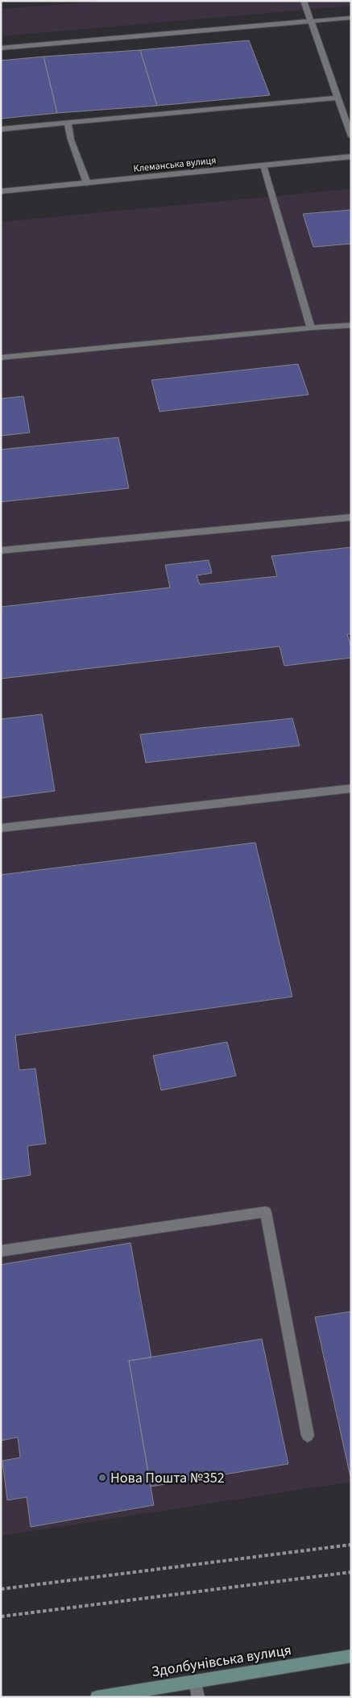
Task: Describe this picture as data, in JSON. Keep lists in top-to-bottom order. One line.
{"streets":{"street":["Клеманська вулиця","Здолбунівська вулиця"]},"places":["Нова Пошта №352"]}
